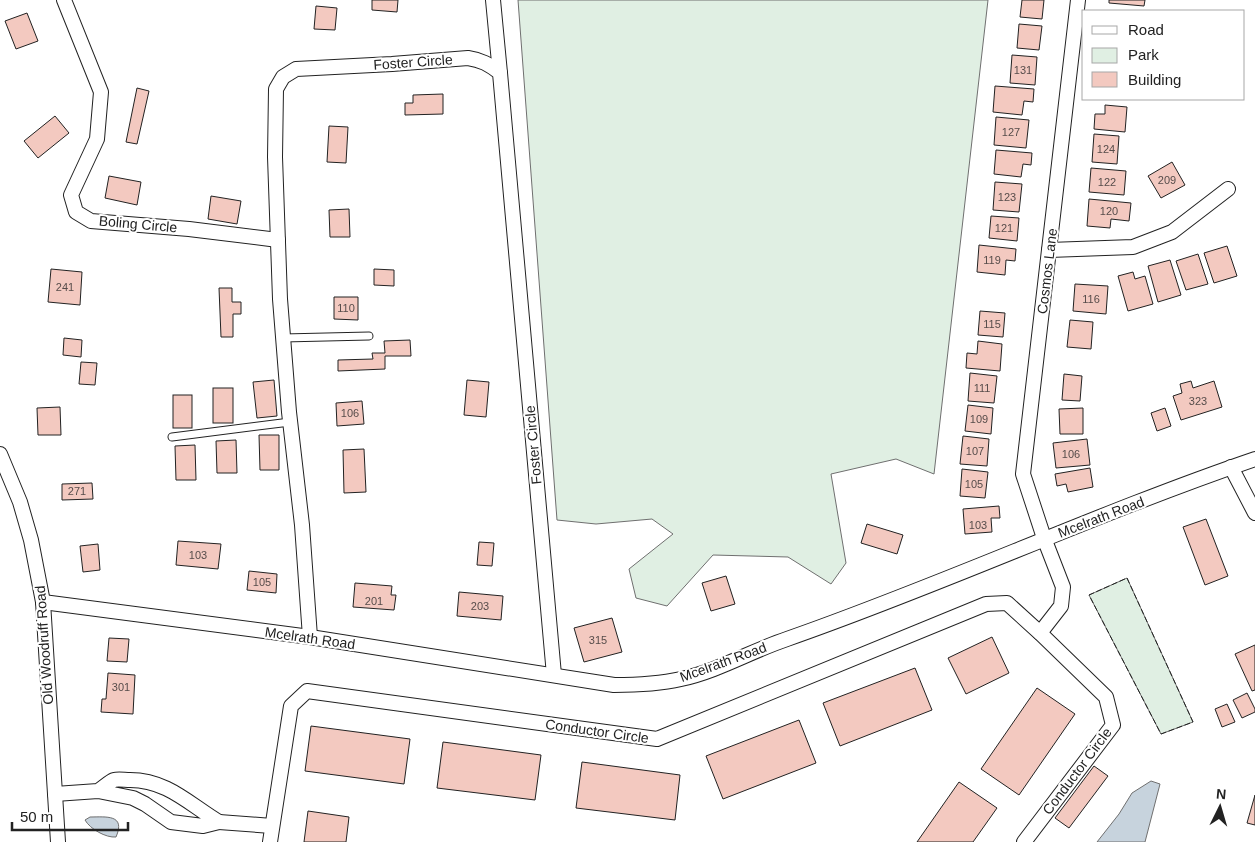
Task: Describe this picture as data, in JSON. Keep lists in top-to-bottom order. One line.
{"streets":{"street":["Foster Circle","Boling Circle","Cosmos Lane","Mcelrath Road","Old Woodruff Road","Conductor Circle"]},"crossings":[["Foster Circle","Boling Circle"],["Foster Circle","Mcelrath Road"],["Cosmos Lane","Mcelrath Road"],["Mcelrath Road","Old Woodruff Road"]],"house_numbers":["131","127","124","209","122","123","120","121","119","241","116","110","115","111","323","106","109","107","106","105","271","103","103","105","201","203","315","301"],"legend":["Road","Park","Building"],"scale_bar":"50 m","north":"top"}
